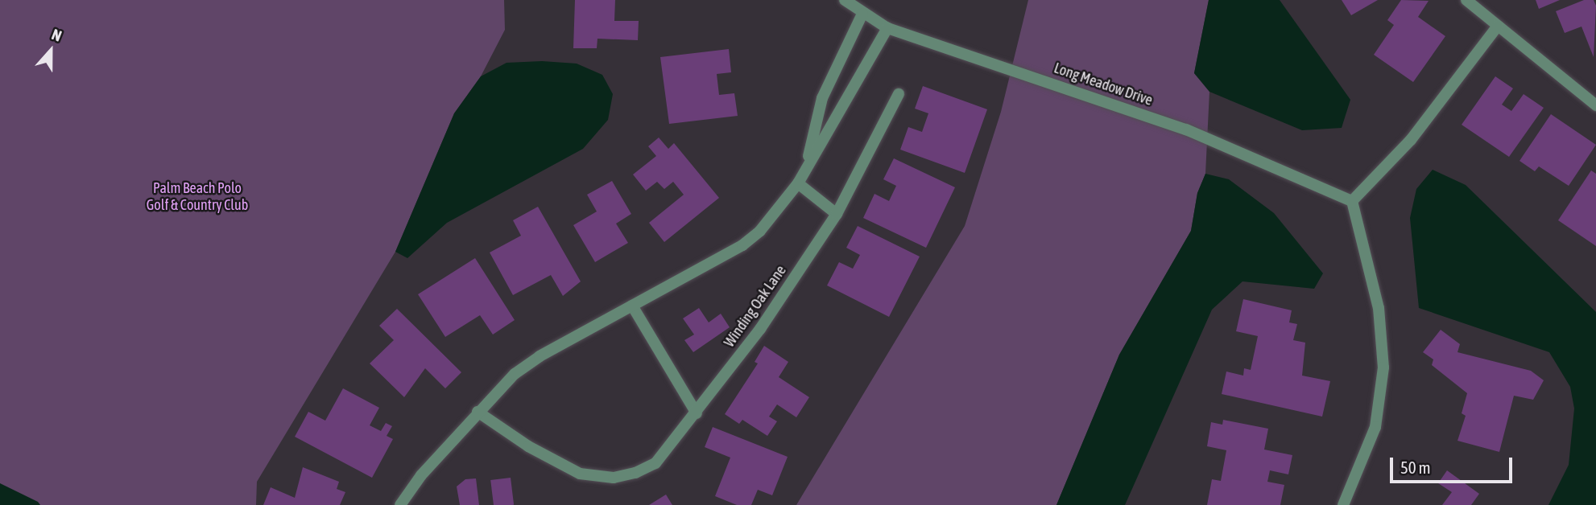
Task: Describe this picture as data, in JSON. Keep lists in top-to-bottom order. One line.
{"streets":{"street":["Long Meadow Drive","Winding Oak Lane"]},"parks":["Palm Beach Polo Golf & Country Club"],"scale_bar":"50 m","north":"top"}
